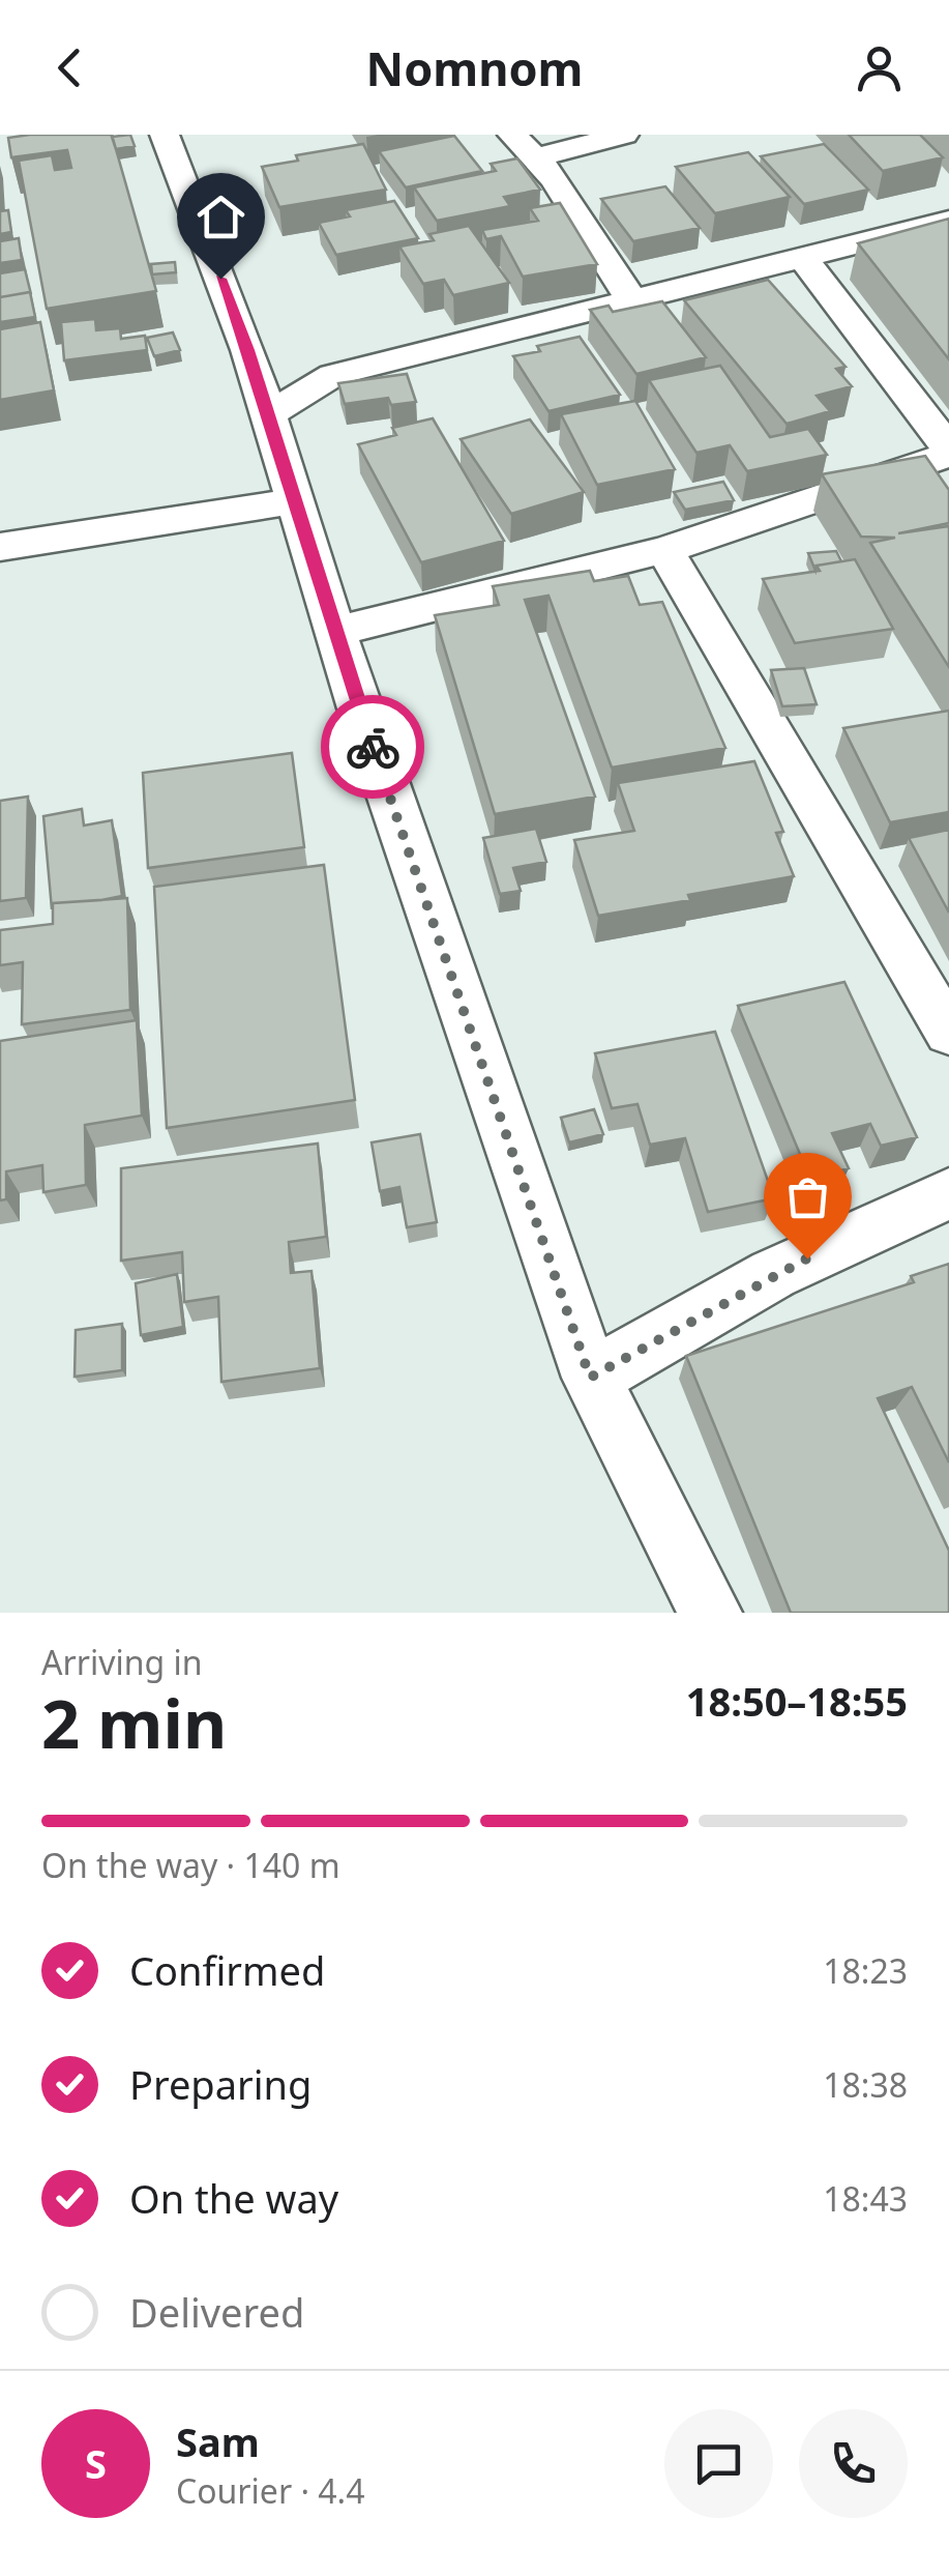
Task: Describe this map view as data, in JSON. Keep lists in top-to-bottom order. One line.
{"page":{"header":"Nomnom","heading":["2 min","Arriving in","18:50–18:55"],"panel":["Sam","Courier · 4.4"],"bar":"On the way · 140 m","list":[["Confirmed","18:23"],["Preparing","18:38"],["On the way","18:43"],"Delivered"],"round":"S"}}
